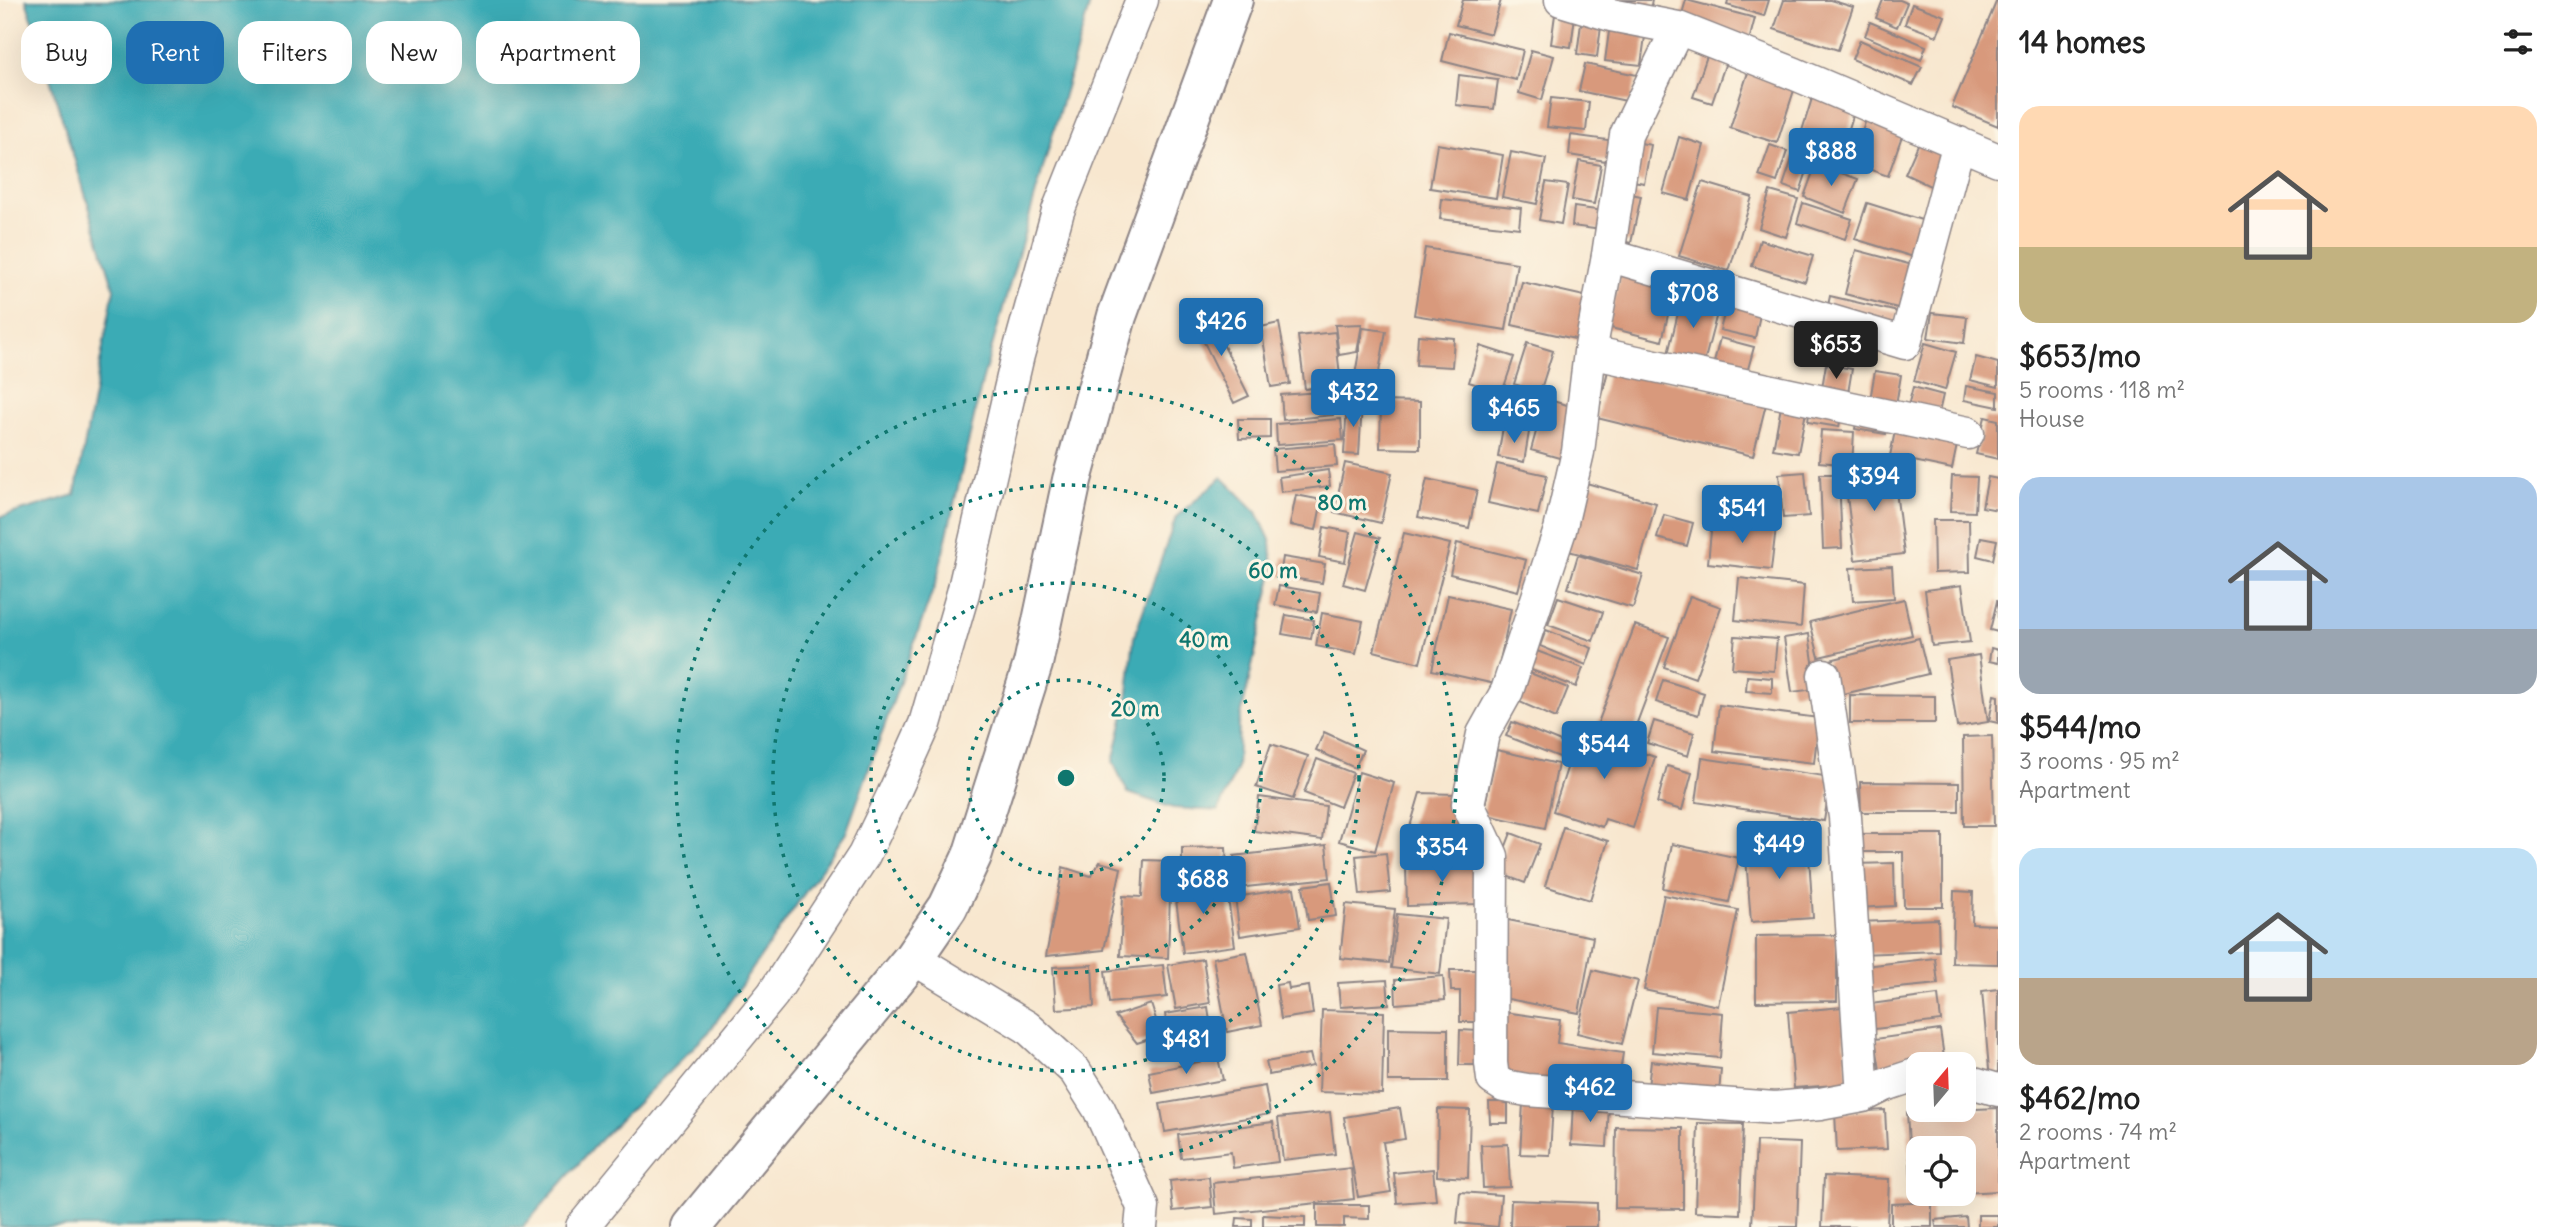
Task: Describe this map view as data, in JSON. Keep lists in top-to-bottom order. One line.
{"north":"top","page":{"heading":"14 homes","chip":["Buy","Rent","Filters","New","Apartment"],"list":[{"name":"$653/mo","note":"5 rooms · 118 m² · House"},{"name":"$544/mo","note":"3 rooms · 95 m² · Apartment"},{"name":"$462/mo","note":"2 rooms · 74 m² · Apartment"}],"price":["$888","$708","$426","$653","$432","$465","$394","$541","$544","$449","$354","$688","$481","$462"]},"rings":["80 m","60 m","40 m","20 m"]}
